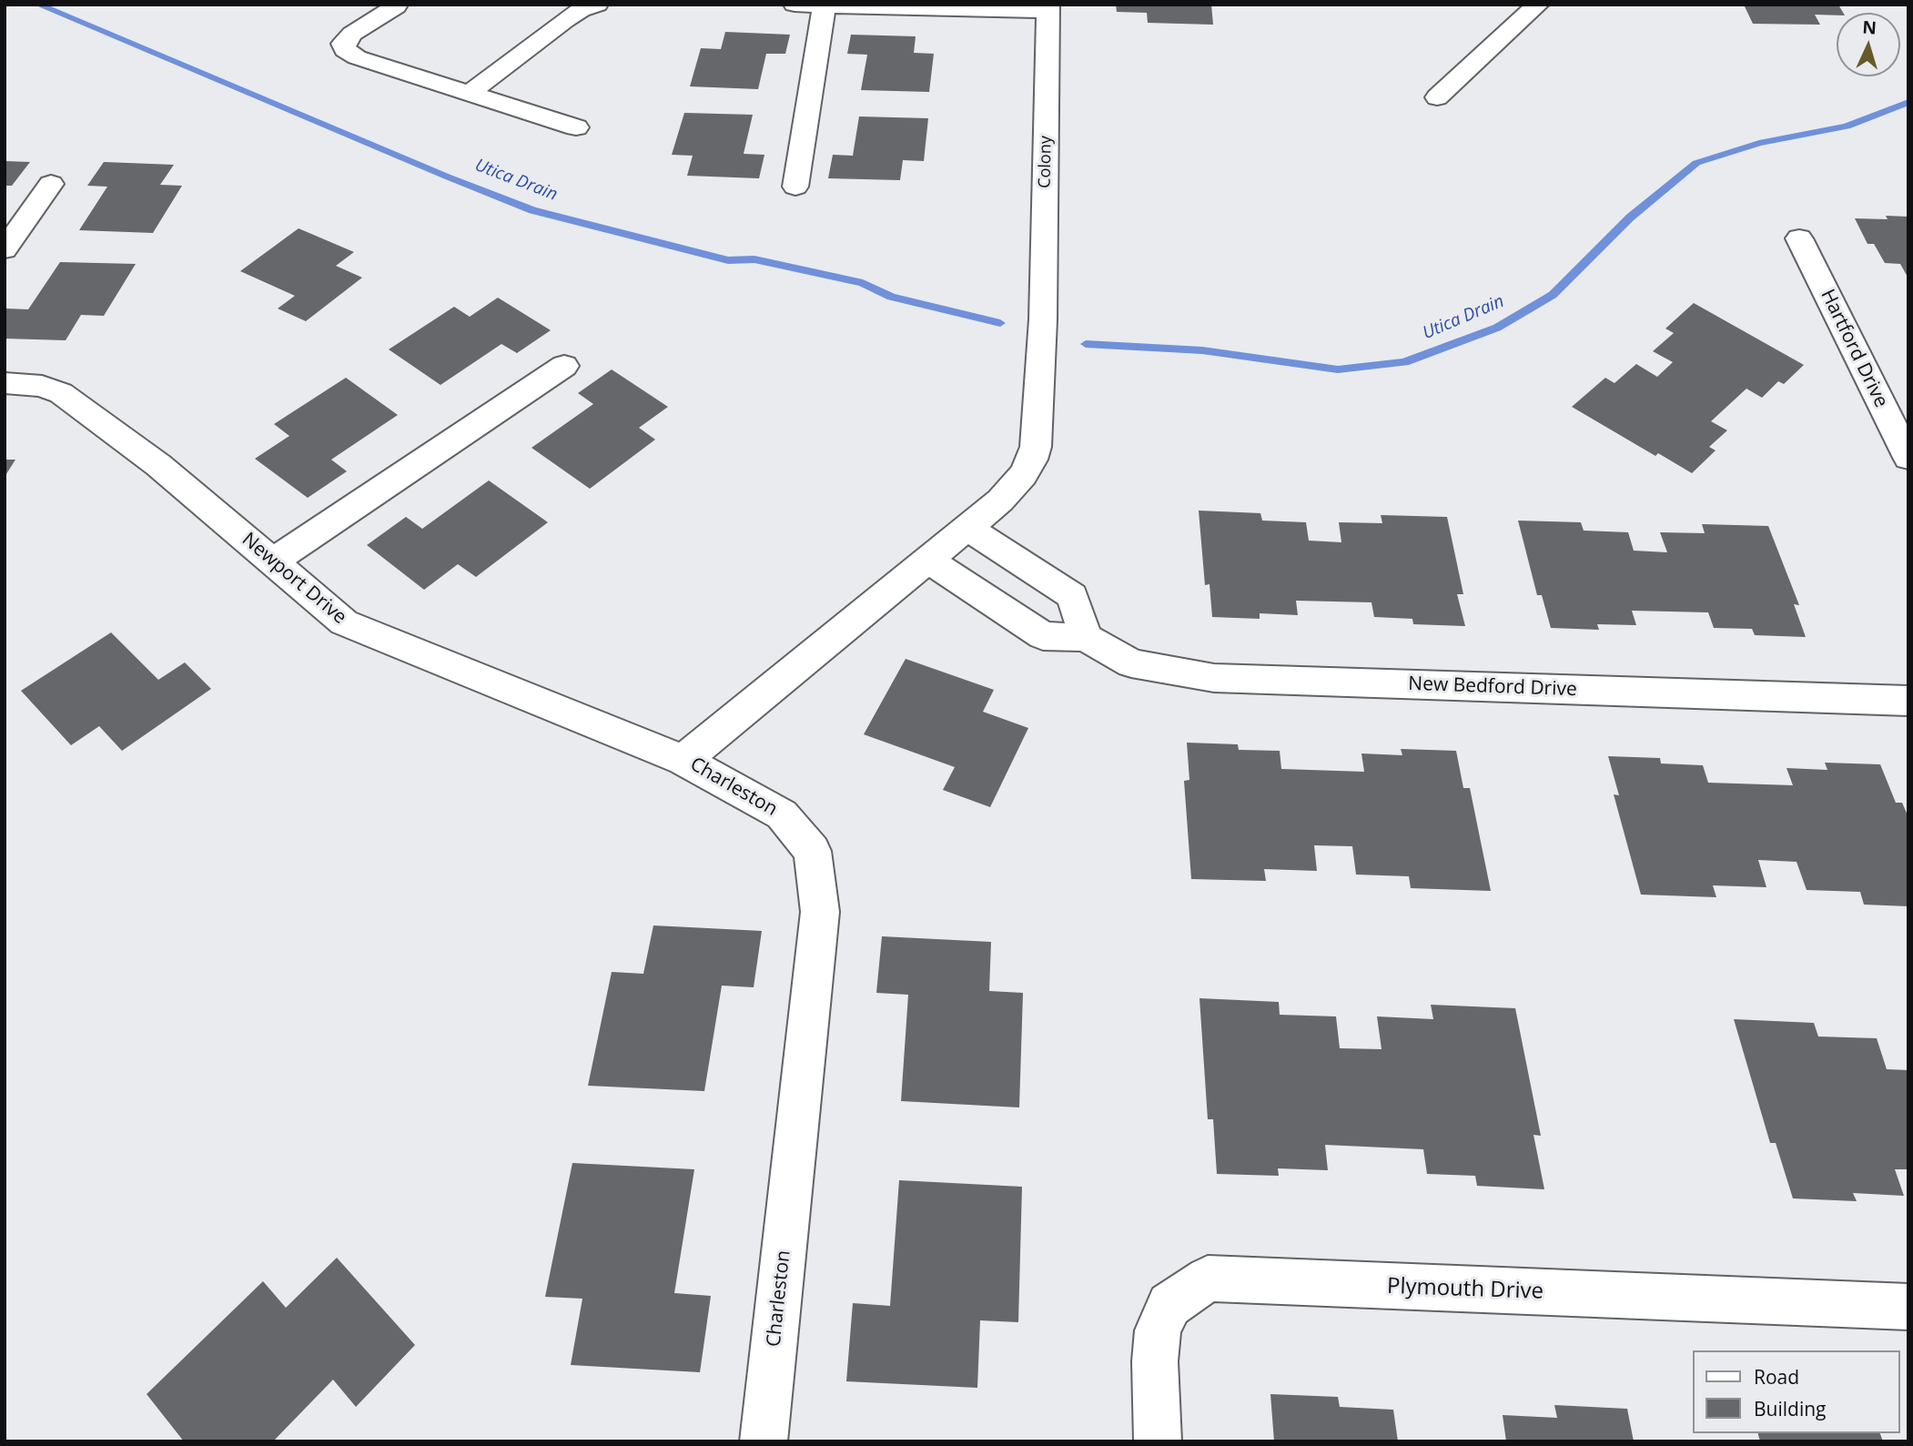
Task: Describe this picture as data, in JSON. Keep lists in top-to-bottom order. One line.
{"streets":{"street":["Colony","Hartford Drive","Newport Drive","New Bedford Drive","Charleston","Plymouth Drive"]},"crossings":[["Colony","Charleston"],["Newport Drive","Charleston"],["New Bedford Drive","Charleston"]],"water":["Utica Drain"],"legend":["Road","Building"],"north":"top"}
